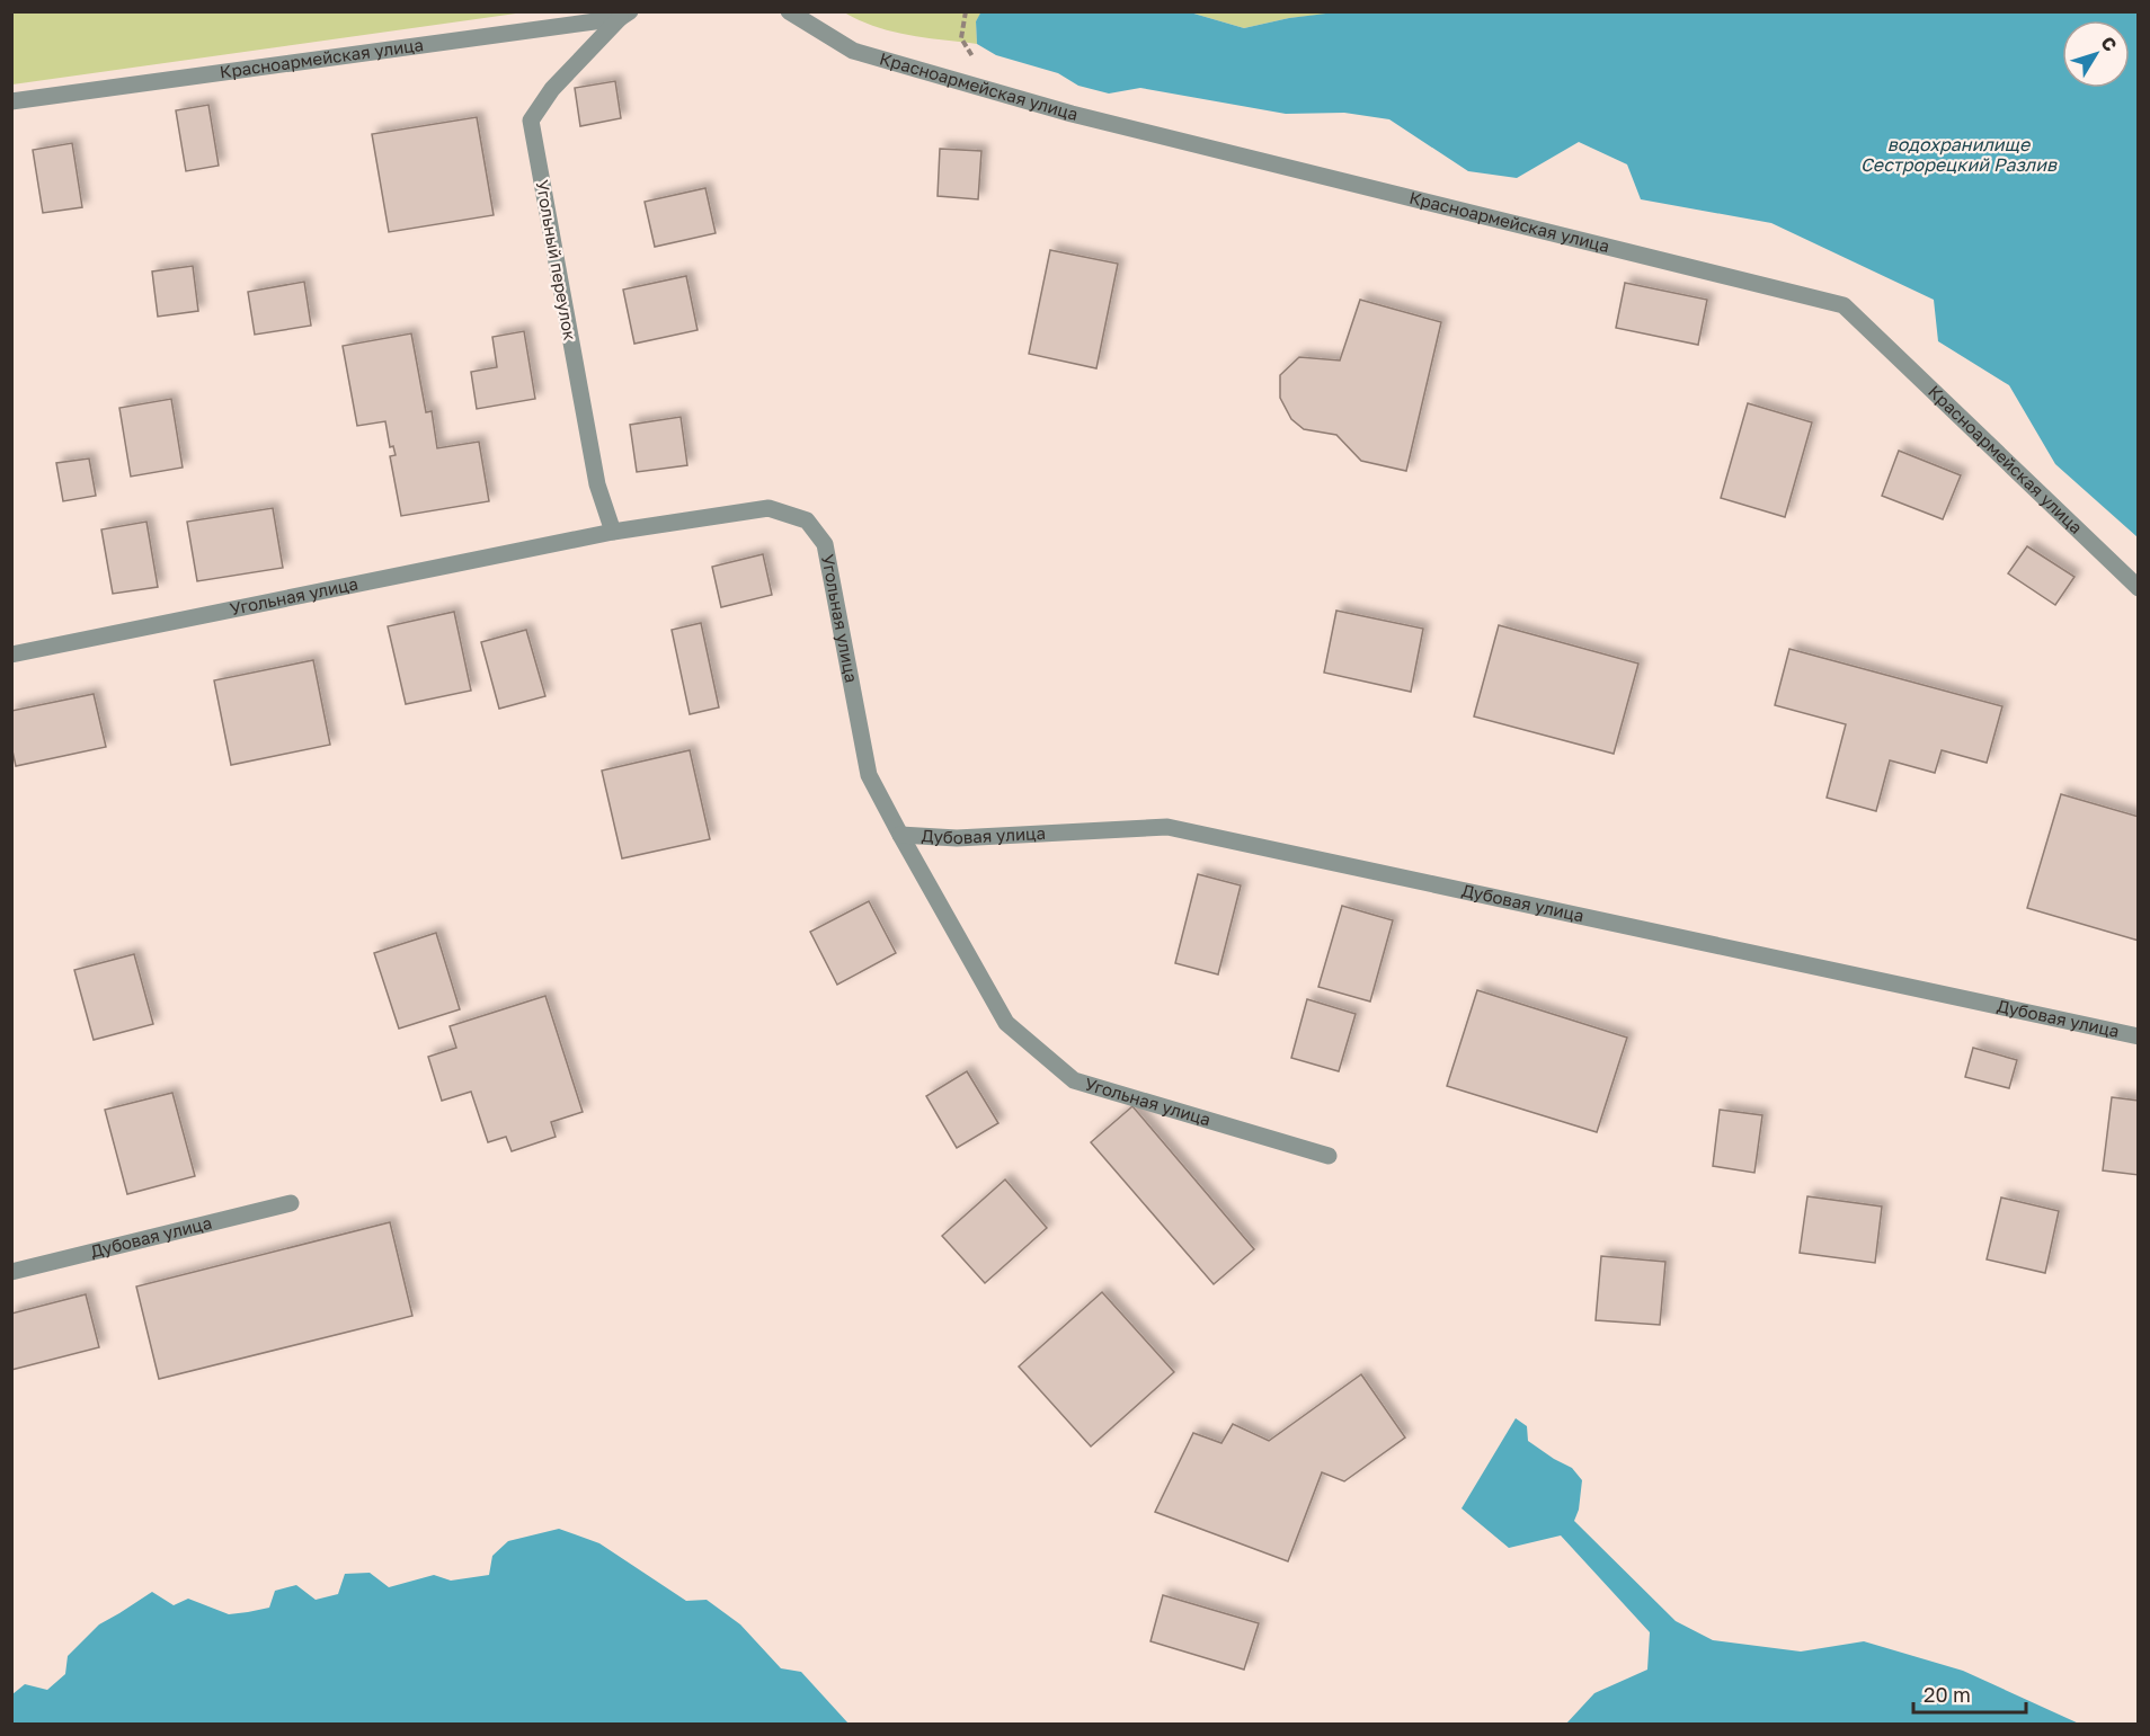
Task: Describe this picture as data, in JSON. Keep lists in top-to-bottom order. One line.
{"streets":{"street":["Красноармейская улица","Угольный переулок","Угольная улица","Дубовая улица"]},"crossings":[["Красноармейская улица","Угольный переулок"],["Угольный переулок","Угольная улица"],["Угольная улица","Дубовая улица"]],"water":["водохранилище Сестрорецкий Разлив"],"scale_bar":"20 m","north":"top right"}
